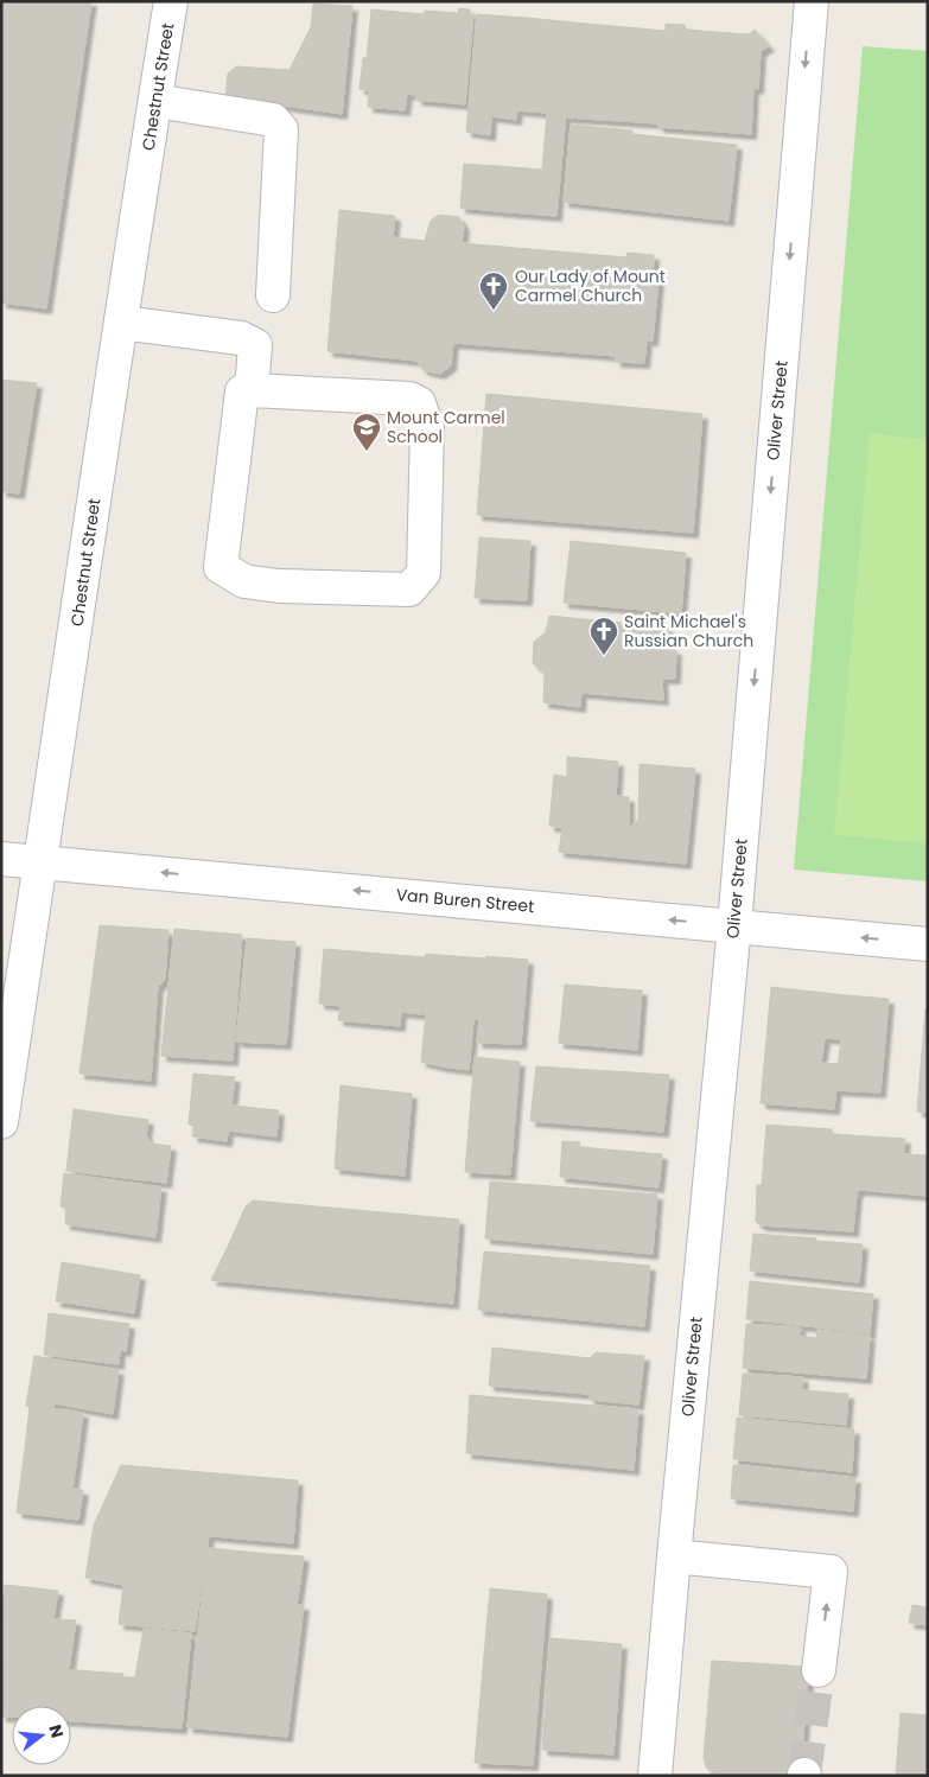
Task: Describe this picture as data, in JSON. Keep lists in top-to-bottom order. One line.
{"streets":{"street":["Chestnut Street","Oliver Street","Van Buren Street"]},"crossings":[["Chestnut Street","Van Buren Street"],["Oliver Street","Van Buren Street"]],"one_way":["Oliver Street","Van Buren Street"],"places":{"church":["Our Lady of Mount Carmel Church","Saint Michael's Russian Church"],"school or university":["Mount Carmel School"]},"north":"right"}
